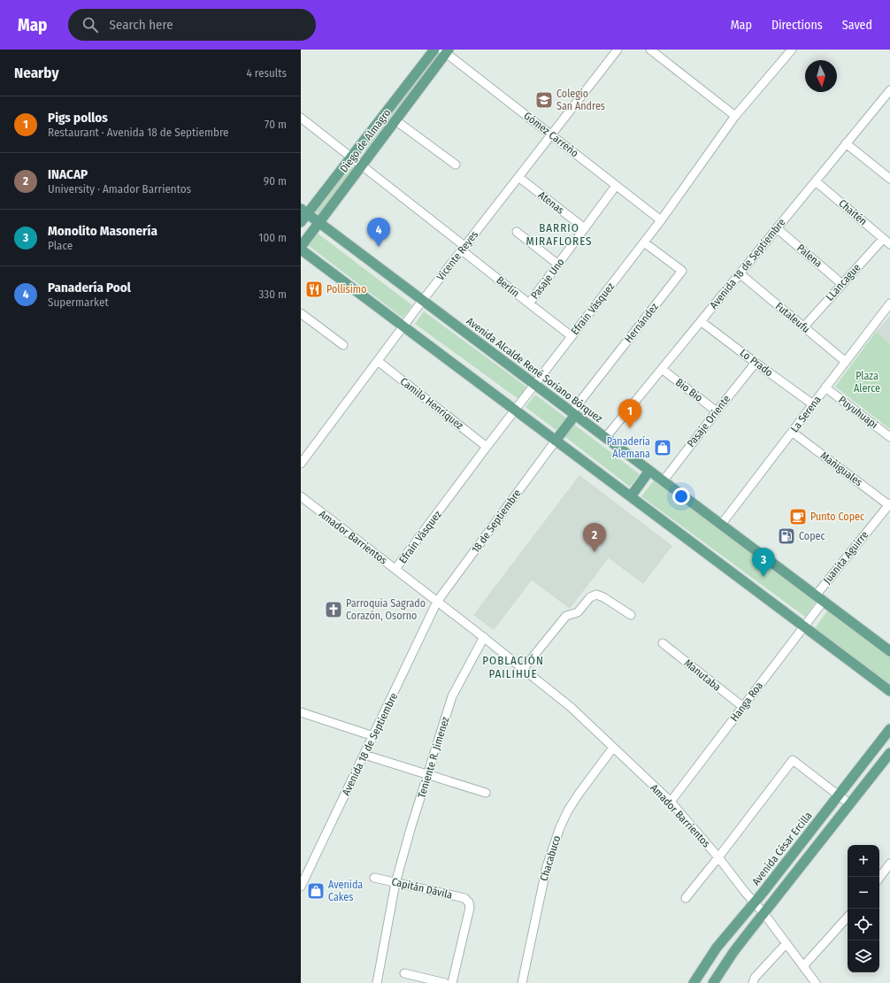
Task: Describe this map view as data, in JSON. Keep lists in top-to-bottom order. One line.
{"streets":{"main road":["Diego de Almagro","Avenida Alcalde René Soriano Bórquez","Avenida César Ercilla"],"street":["Gómez Carreño","Atenas","Chaitén","Vicente Reyes","Palena","Avenida 18 de Septiembre","Pasaje Uno","LLancague","Berlín","Efraín Vásquez","Futaleufu","Hernández","Lo Prado","Bio Bio","Camilo Henríquez","Puyuhuapi","La Serena","Pasaje Oriente","Mañiguales","18 de Septiembre","Amador Barrientos","Juanita Aguirre","Manutaba","Hanga Roa","Teniente R. Jimenez","Chacabuco","Capitán Dávila"]},"crossings":[["Gómez Carreño","Diego de Almagro"],["Gómez Carreño","Vicente Reyes"],["Gómez Carreño","Pasaje Uno"],["Gómez Carreño","Efraín Vásquez"],["Diego de Almagro","Berlín"],["Diego de Almagro","Avenida Alcalde René Soriano Bórquez"],["Atenas","Vicente Reyes"],["Atenas","Pasaje Uno"],["Chaitén","Avenida 18 de Septiembre"],["Chaitén","LLancague"],["Vicente Reyes","Berlín"],["Vicente Reyes","Avenida Alcalde René Soriano Bórquez"],["Vicente Reyes","Camilo Henríquez"],["Palena","Avenida 18 de Septiembre"],["Palena","LLancague"],["Avenida 18 de Septiembre","Futaleufu"],["Avenida 18 de Septiembre","Lo Prado"],["Avenida 18 de Septiembre","Avenida Alcalde René Soriano Bórquez"],["Avenida 18 de Septiembre","Bio Bio"],["Avenida 18 de Septiembre","18 de Septiembre"],["Avenida 18 de Septiembre","Amador Barrientos"],["Pasaje Uno","Berlín"],["LLancague","Futaleufu"],["Berlín","Efraín Vásquez"],["Efraín Vásquez","Hernández"],["Efraín Vásquez","Avenida Alcalde René Soriano Bórquez"],["Efraín Vásquez","Camilo Henríquez"],["Efraín Vásquez","Amador Barrientos"],["Futaleufu","La Serena"],["Hernández","Avenida Alcalde René Soriano Bórquez"],["Lo Prado","La Serena"],["Lo Prado","Pasaje Oriente"],["Avenida Alcalde René Soriano Bórquez","La Serena"],["Avenida Alcalde René Soriano Bórquez","Pasaje Oriente"],["Avenida Alcalde René Soriano Bórquez","Juanita Aguirre"],["Avenida Alcalde René Soriano Bórquez","Hanga Roa"],["Bio Bio","Pasaje Oriente"],["Puyuhuapi","La Serena"],["La Serena","Mañiguales"],["Mañiguales","Juanita Aguirre"],["18 de Septiembre","Amador Barrientos"],["Amador Barrientos","Hanga Roa"],["Amador Barrientos","Teniente R. Jimenez"],["Amador Barrientos","Avenida César Ercilla"],["Amador Barrientos","Chacabuco"],["Juanita Aguirre","Hanga Roa"],["Manutaba","Hanga Roa"],["Teniente R. Jimenez","Capitán Dávila"]],"districts":["BARRIO MIRAFLORES","POBLACIÓN PAILIHUE"],"parks":["Plaza Alerce"],"places":{"school or university":["Colegio San Andres"],"restaurant":["Pollisimo"],"shop":["Panadería Alemana","Avenida Cakes"],"cafe":["Punto Copec"],"fuel station":["Copec"],"church":["Parroquia Sagrado Corazón, Osorno"]},"north":"bottom","page":{"header":"Map","search":"Search here","nav":["Map","Directions","Saved"],"heading":["Nearby","4 results"],"list":[{"mark":"1","name":"Pigs pollos","note":"Restaurant · Avenida 18 de Septiembre","value":"70 m"},{"mark":"2","name":"INACAP","note":"University · Amador Barrientos","value":"90 m"},{"mark":"3","name":"Monolito Masonería","note":"Place","value":"100 m"},{"mark":"4","name":"Panadería Pool","note":"Supermarket","value":"330 m"}],"pins":["4","1","2","3"],"map_buttons":["+","−"]}}
